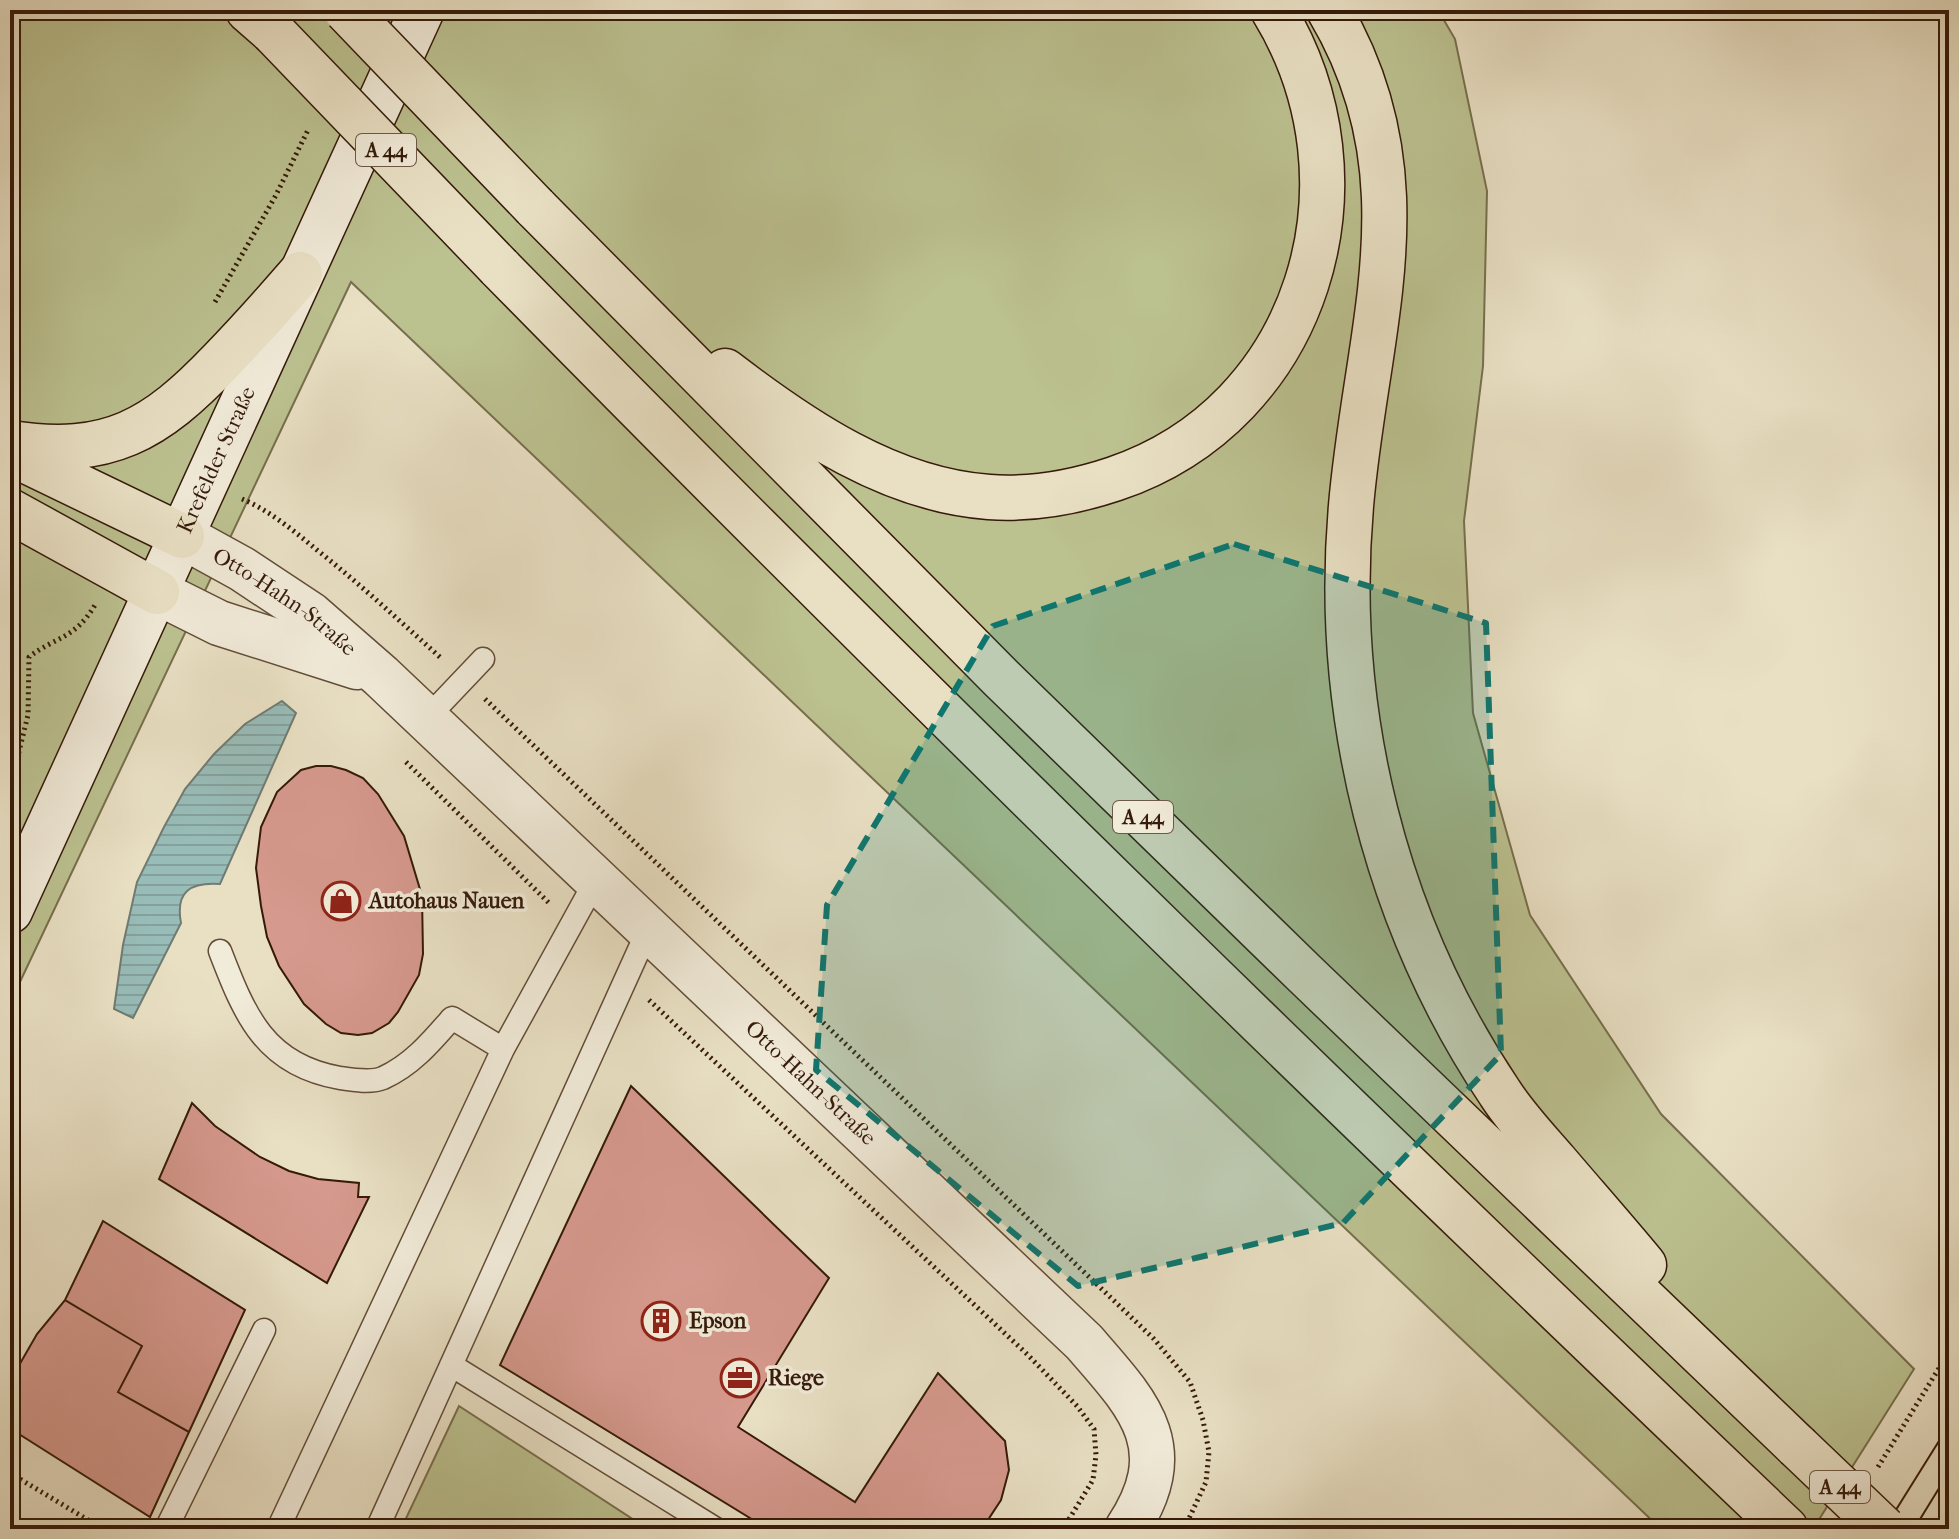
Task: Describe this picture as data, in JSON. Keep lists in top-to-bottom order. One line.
{"streets":{"highway":["A 44"],"street":["Krefelder Straße","Otto-Hahn-Straße"]},"crossings":[["Krefelder Straße","Otto-Hahn-Straße"]],"places":{"shop":["Autohaus Nauen"],"building":["Epson"],"office":["Riege"]}}
